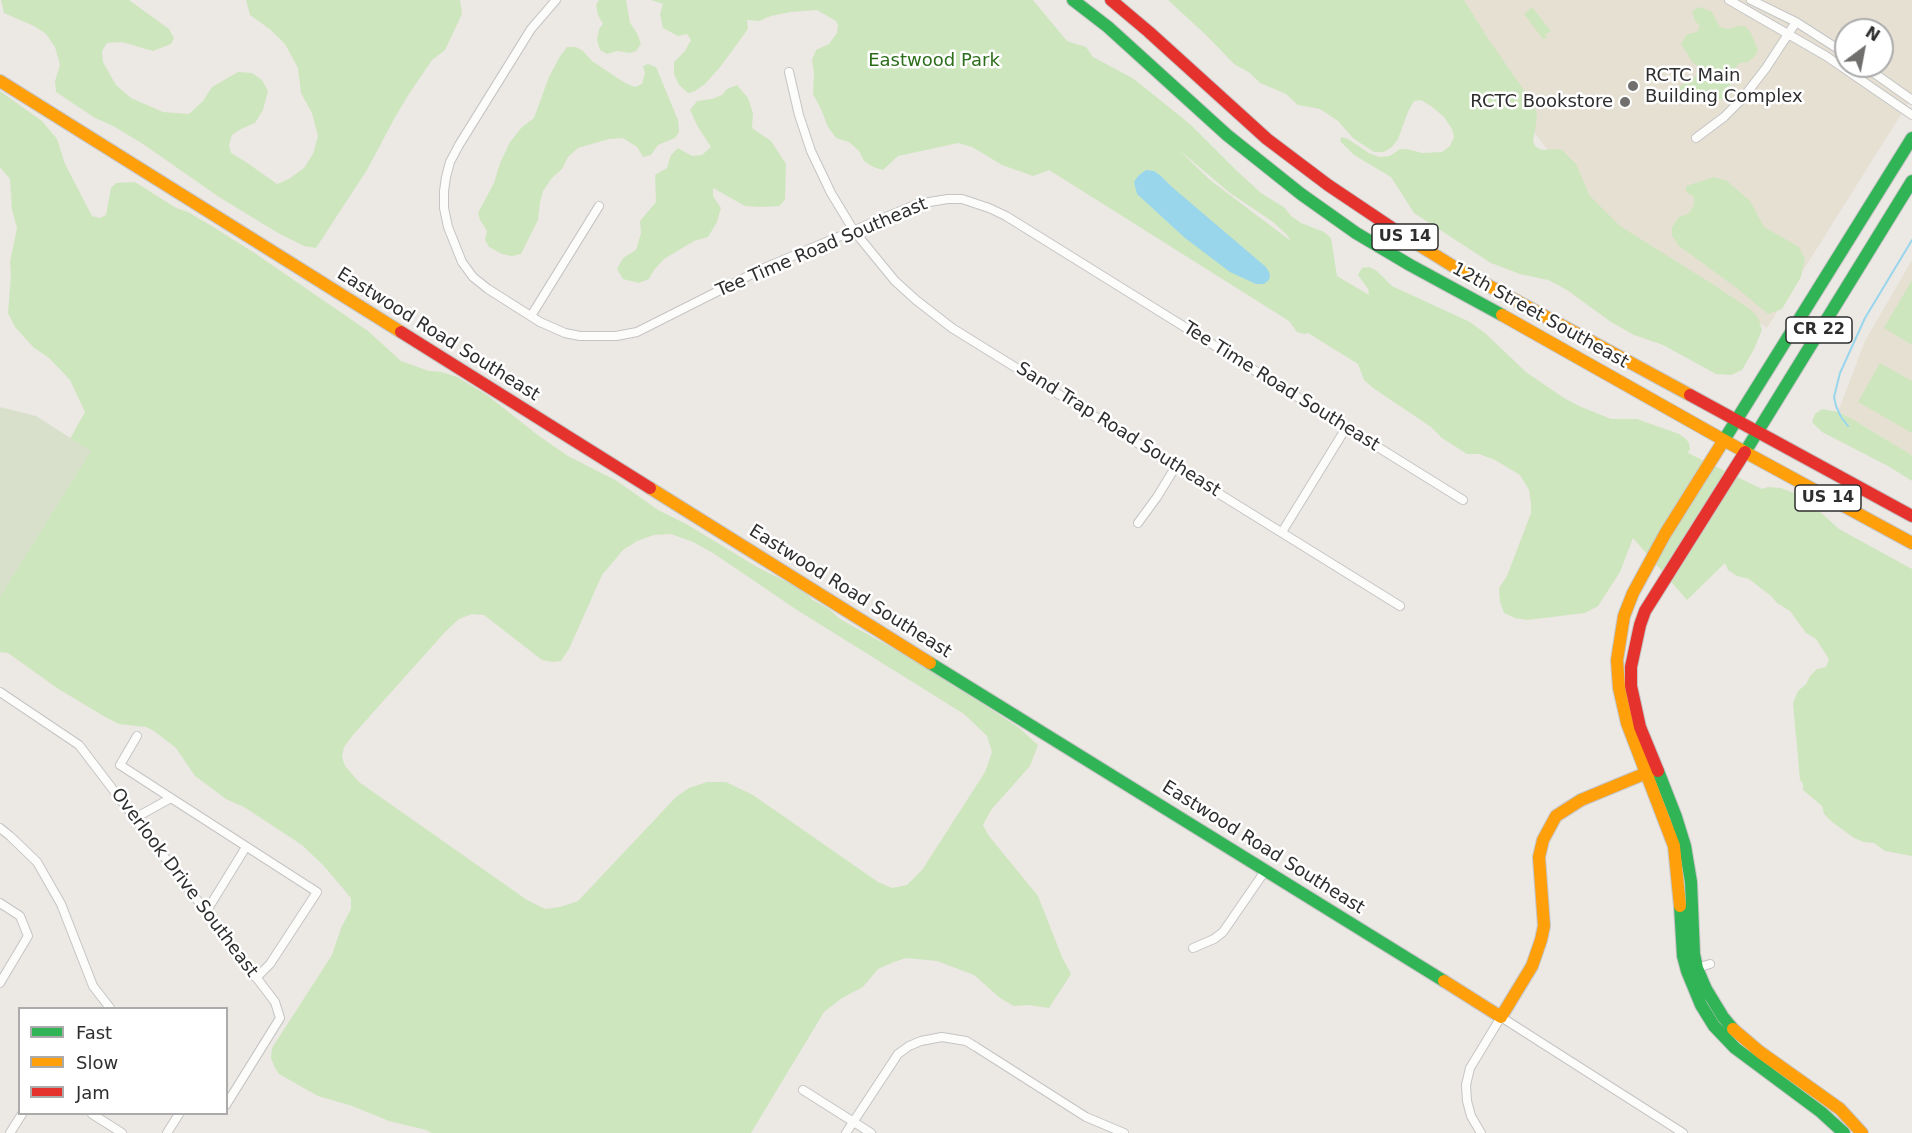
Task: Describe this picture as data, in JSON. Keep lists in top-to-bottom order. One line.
{"streets":{"street":["US 14","Tee Time Road Southeast","12th Street Southeast","CR 22","Eastwood Road Southeast","Sand Trap Road Southeast","Overlook Drive Southeast"]},"crossings":[["US 14","12th Street Southeast"],["US 14","CR 22"],["Tee Time Road Southeast","Sand Trap Road Southeast"],["12th Street Southeast","CR 22"]],"parks":["Eastwood Park"],"places":["RCTC Main Building Complex","RCTC Bookstore"],"legend":["Fast","Slow","Jam"],"north":"top right"}
